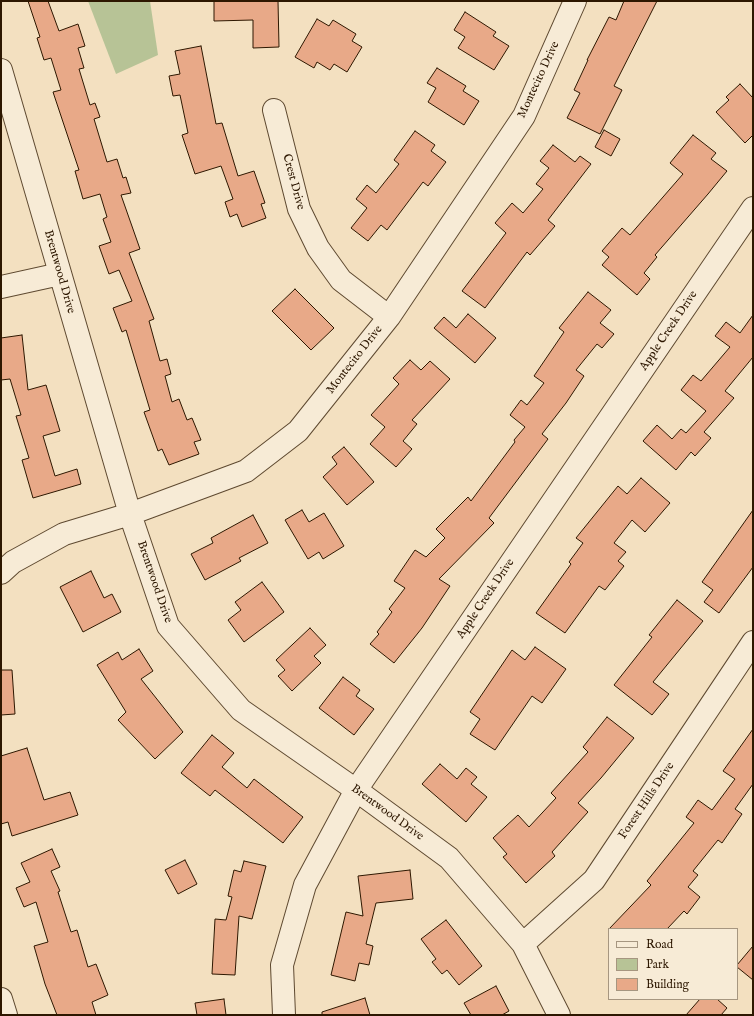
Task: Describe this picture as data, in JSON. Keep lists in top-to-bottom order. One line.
{"streets":{"street":["Montecito Drive","Crest Drive","Brentwood Drive","Apple Creek Drive","Forest Hills Drive"]},"crossings":[["Montecito Drive","Crest Drive"],["Montecito Drive","Brentwood Drive"],["Brentwood Drive","Apple Creek Drive"],["Brentwood Drive","Forest Hills Drive"]],"legend":["Road","Park","Building"]}
